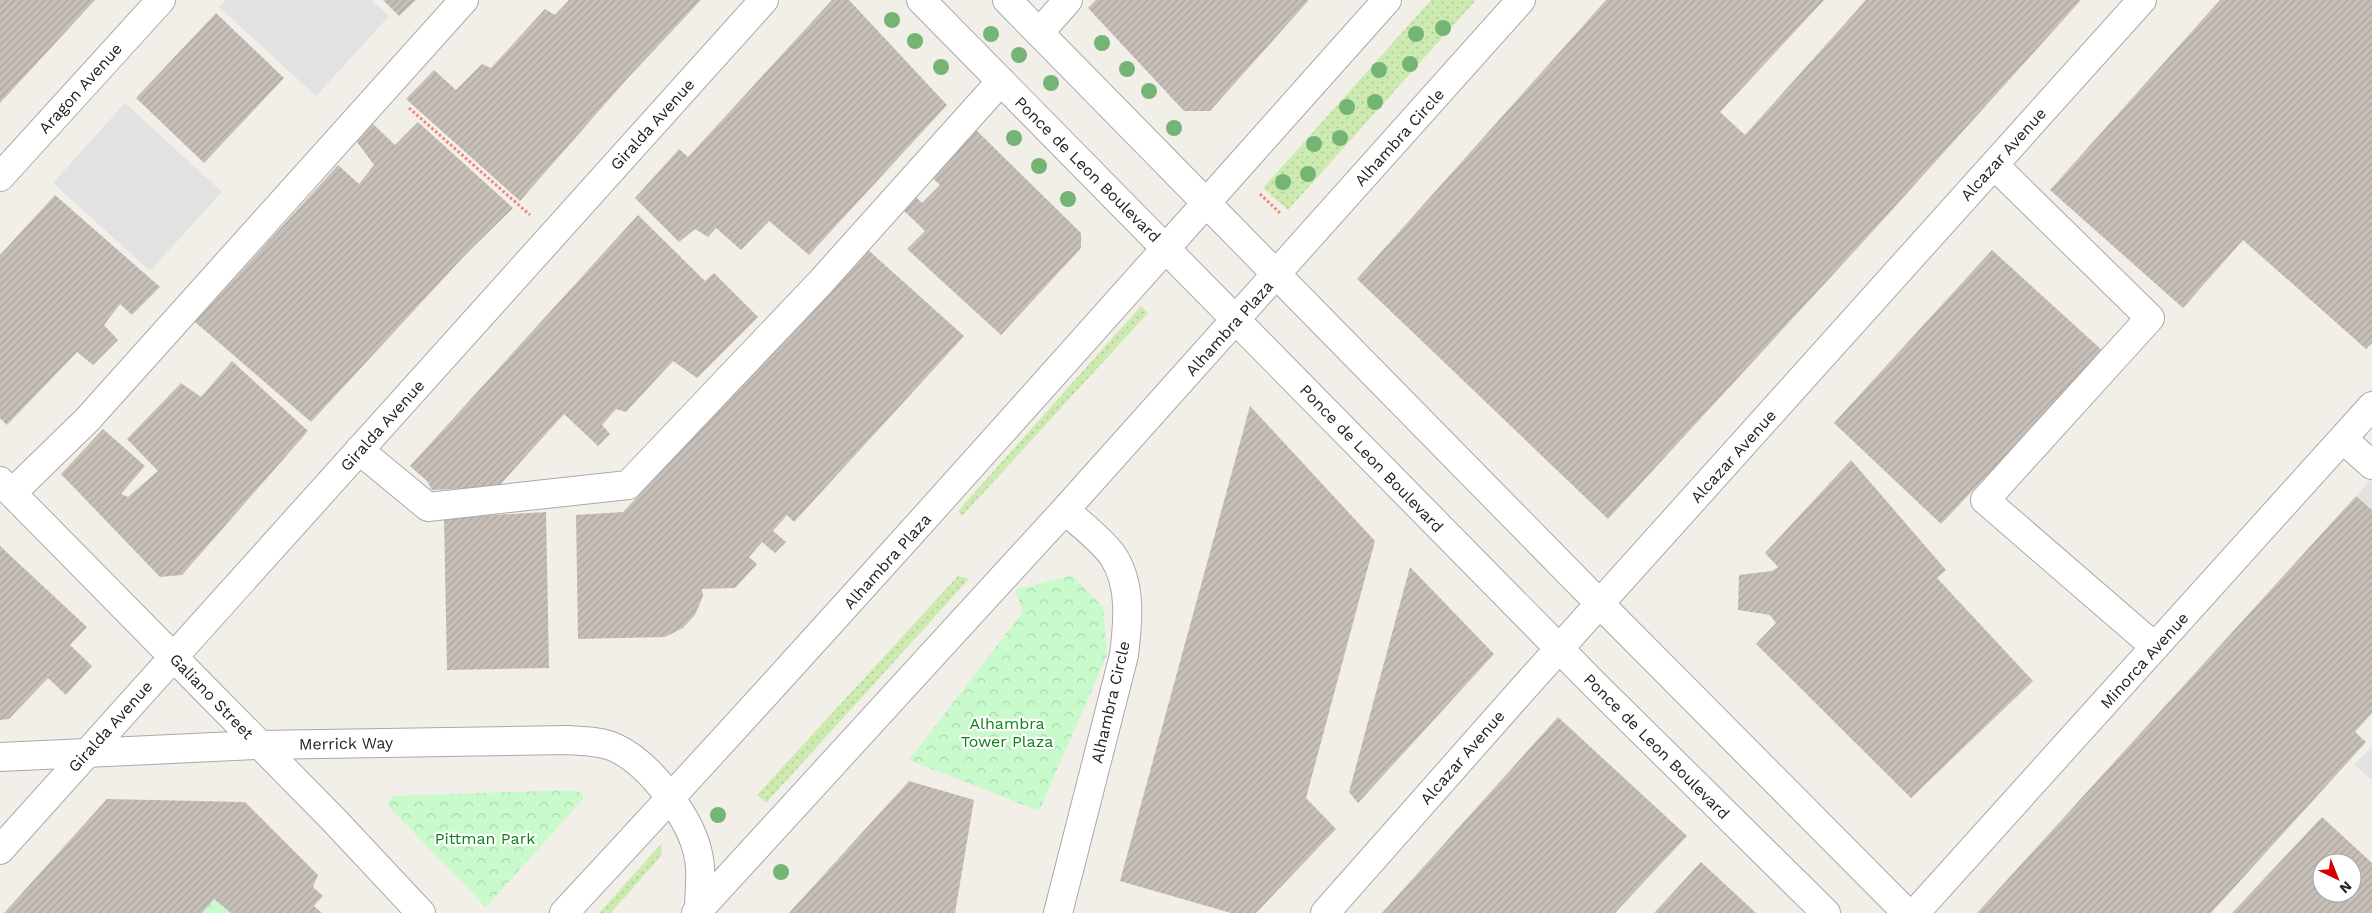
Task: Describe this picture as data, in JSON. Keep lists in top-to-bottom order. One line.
{"streets":{"street":["Aragon Avenue","Giralda Avenue","Alhambra Circle","Alcazar Avenue","Ponce de Leon Boulevard","Alhambra Plaza","Minorca Avenue","Galiano Street","Merrick Way"]},"crossings":[["Giralda Avenue","Galiano Street"],["Giralda Avenue","Merrick Way"],["Alhambra Circle","Alhambra Plaza"],["Alcazar Avenue","Ponce de Leon Boulevard"],["Ponce de Leon Boulevard","Alhambra Plaza"],["Alhambra Plaza","Merrick Way"],["Galiano Street","Merrick Way"]],"parks":["Alhambra Tower Plaza","Pittman Park"],"north":"bottom right"}
